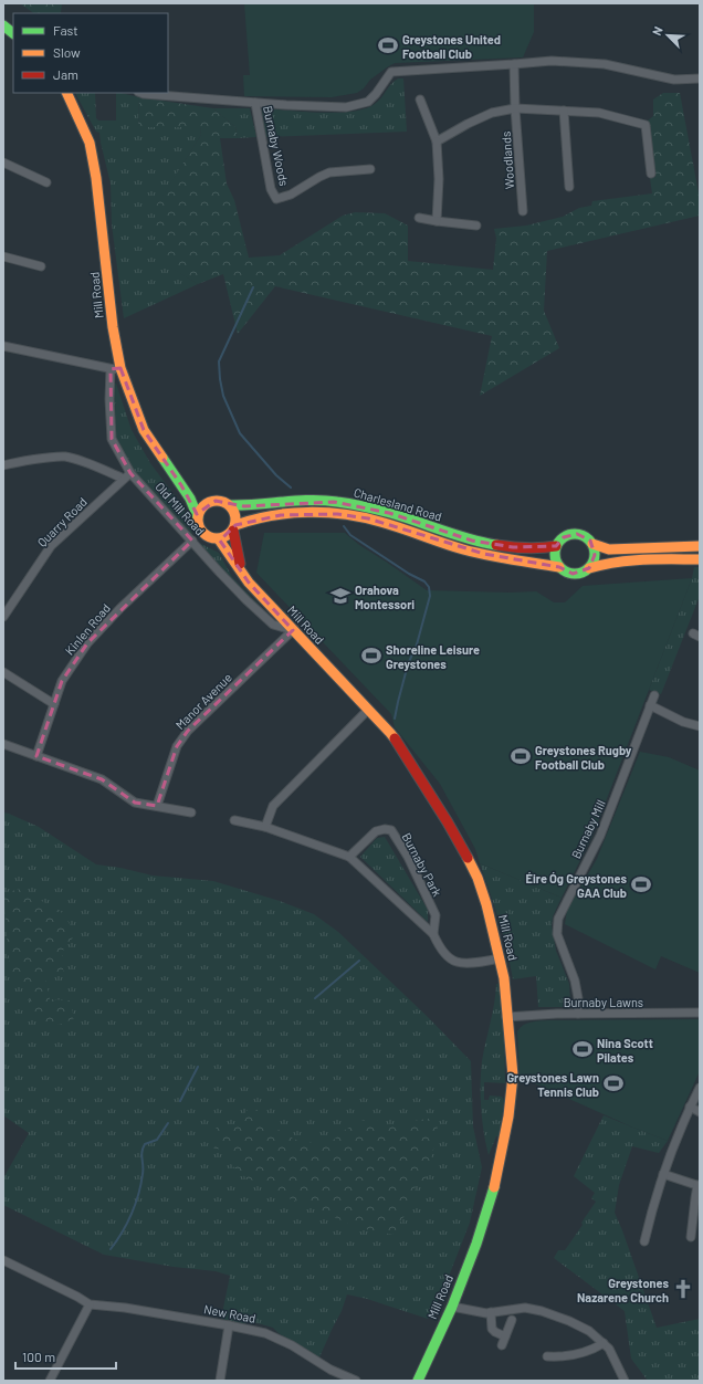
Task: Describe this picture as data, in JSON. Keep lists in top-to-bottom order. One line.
{"streets":{"main road":["Mill Road","Charlesland Road"],"street":["Burnaby Woods","Woodlands","Old Mill Road","Quarry Road","Kinlen Road","Manor Avenue","Burnaby Mill","Burnaby Park","Burnaby Lawns","New Road"]},"crossings":[["Mill Road","Charlesland Road"],["Mill Road","Old Mill Road"],["Mill Road","Manor Avenue"],["Mill Road","Burnaby Lawns"],["Old Mill Road","Quarry Road"],["Old Mill Road","Kinlen Road"],["Old Mill Road","Manor Avenue"],["Burnaby Mill","Burnaby Lawns"]],"places":{"sports":["Greystones United Football Club","Shoreline Leisure Greystones","Greystones Rugby Football Club","Éire Óg Greystones GAA Club","Nina Scott Pilates","Greystones Lawn Tennis Club"],"school or university":["Orahova Montessori"],"church":["Greystones Nazarene Church"]},"legend":["Fast","Slow","Jam"],"scale_bar":"100 m","north":"top left"}
